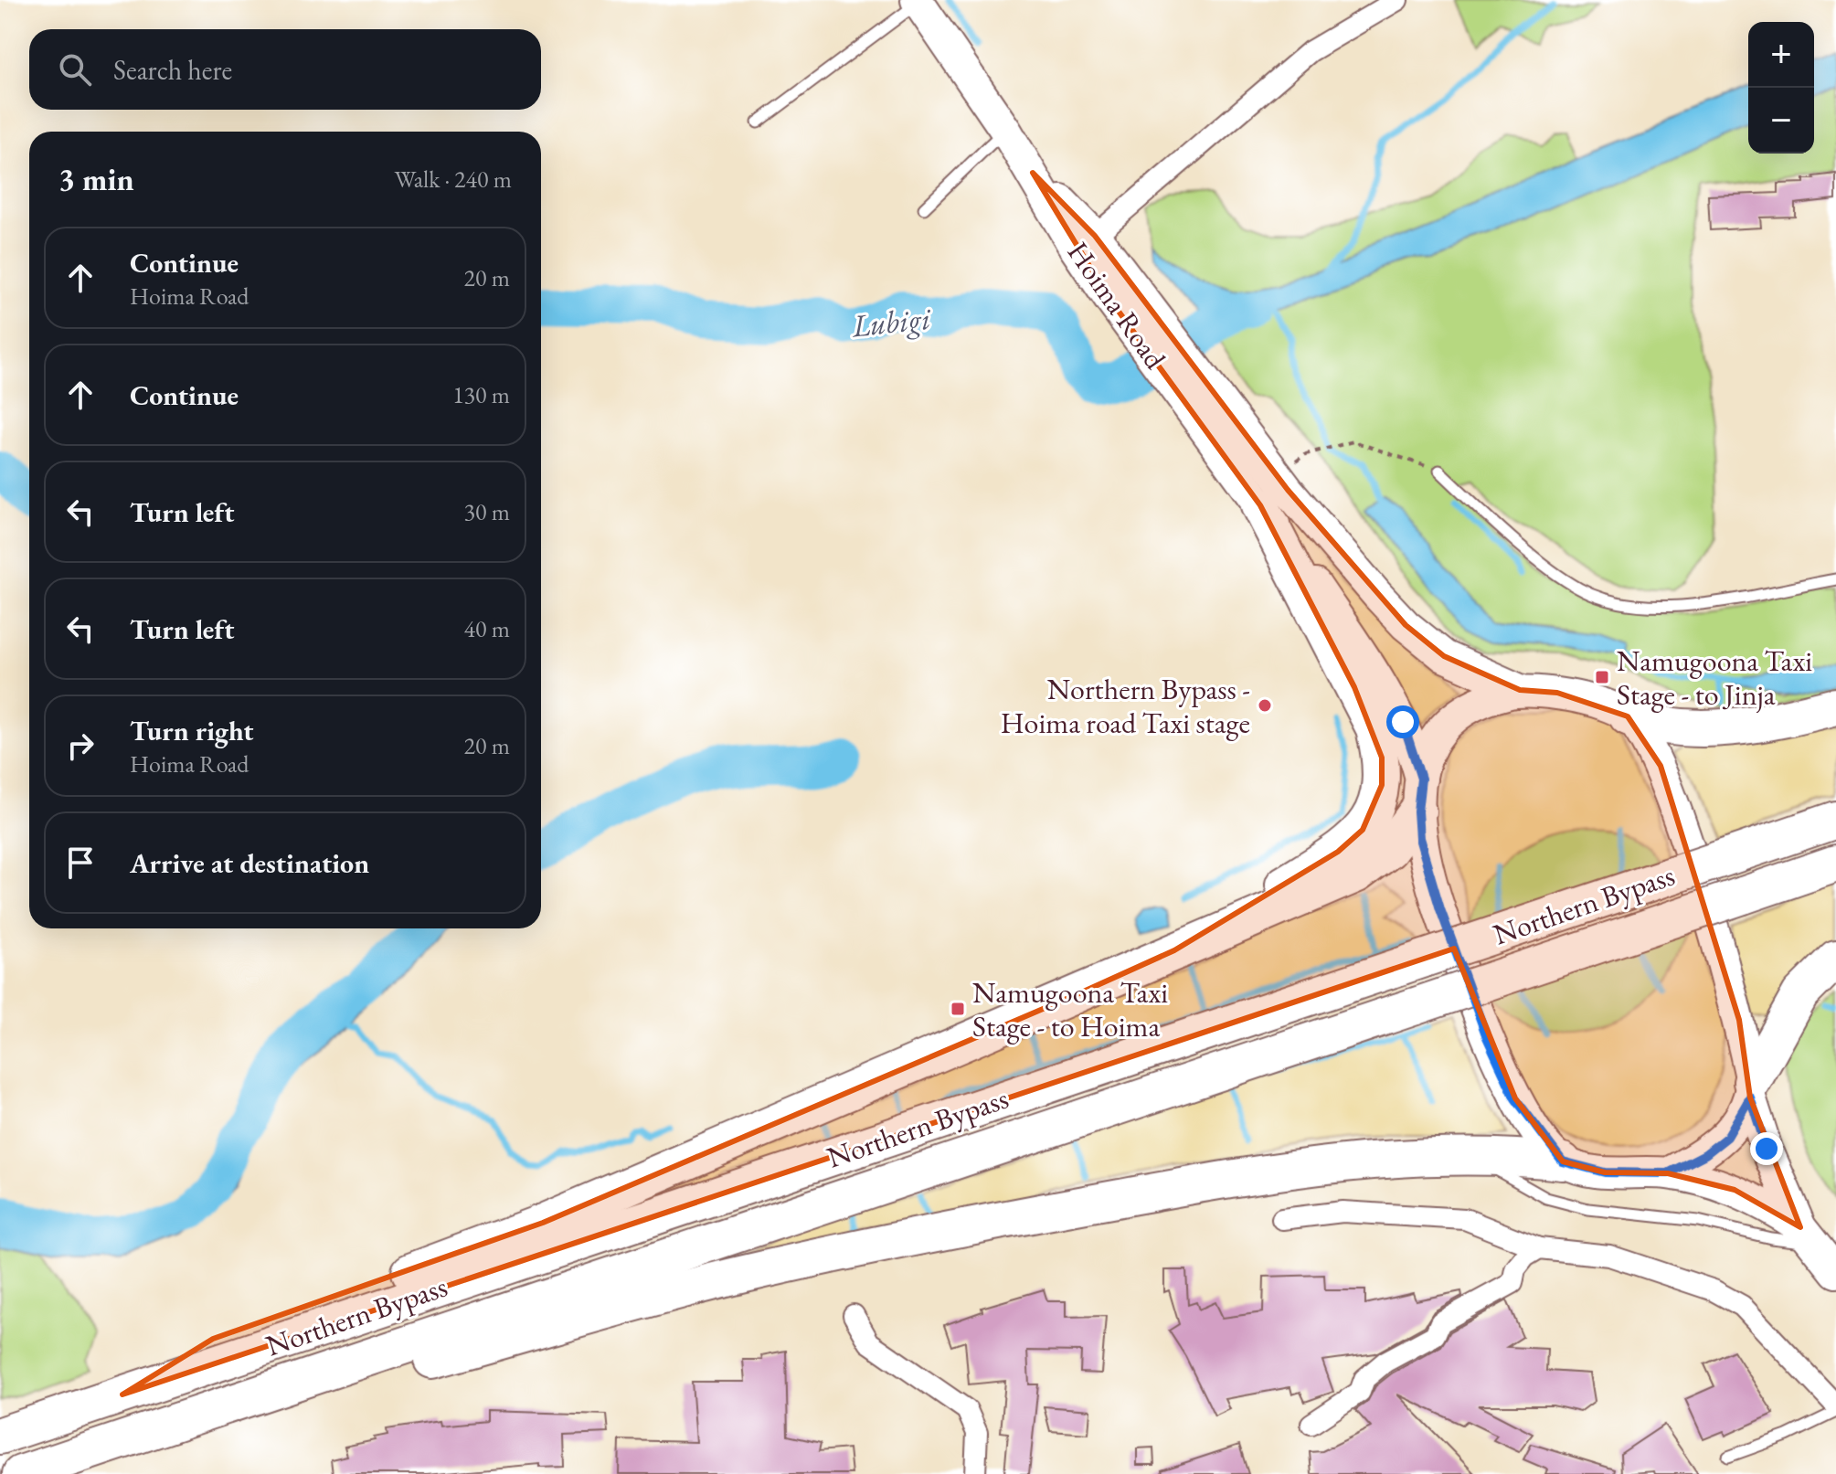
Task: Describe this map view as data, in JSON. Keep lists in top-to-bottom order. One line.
{"streets":{"highway":["Northern Bypass"],"main road":["Hoima Road"]},"water":["Lubigi"],"places":{"transit":["Namugoona Taxi Stage - to Jinja","Namugoona Taxi Stage - to Hoima"],"other":["Northern Bypass - Hoima road Taxi stage"]},"page":{"map_buttons":["+","−"],"search":"Search here","heading":["3 min","Walk · 240 m"],"list":[["Continue","Hoima Road","20 m"],["Continue","130 m"],["Turn left","30 m"],["Turn left","40 m"],["Turn right","Hoima Road","20 m"],"Arrive at destination"]}}
